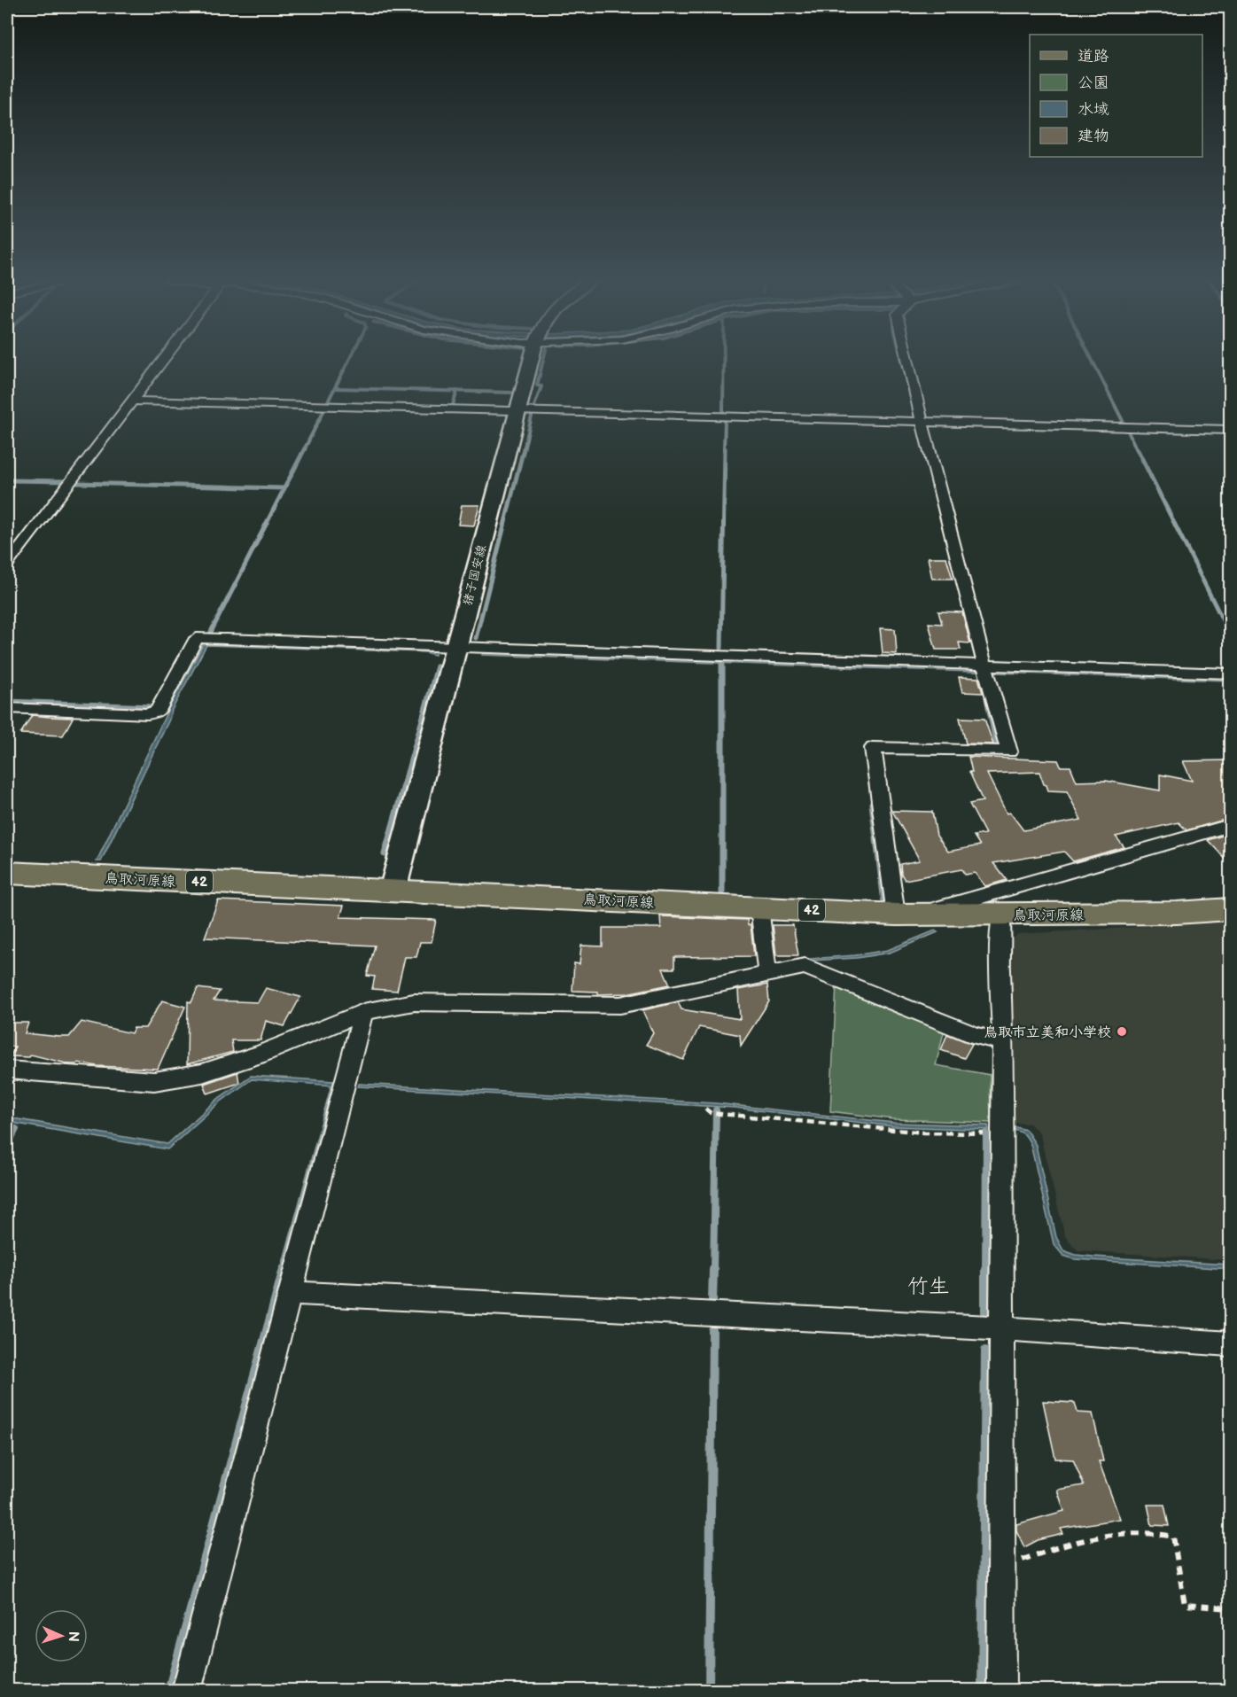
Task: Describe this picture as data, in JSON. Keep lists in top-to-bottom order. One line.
{"streets":{"main road":["猪子国安線","鳥取河原線","42"]},"crossings":[["猪子国安線","鳥取河原線"]],"districts":["竹生"],"places":["鳥取市立美和小学校"],"legend":["道路","公園","水域","建物"],"north":"right"}
